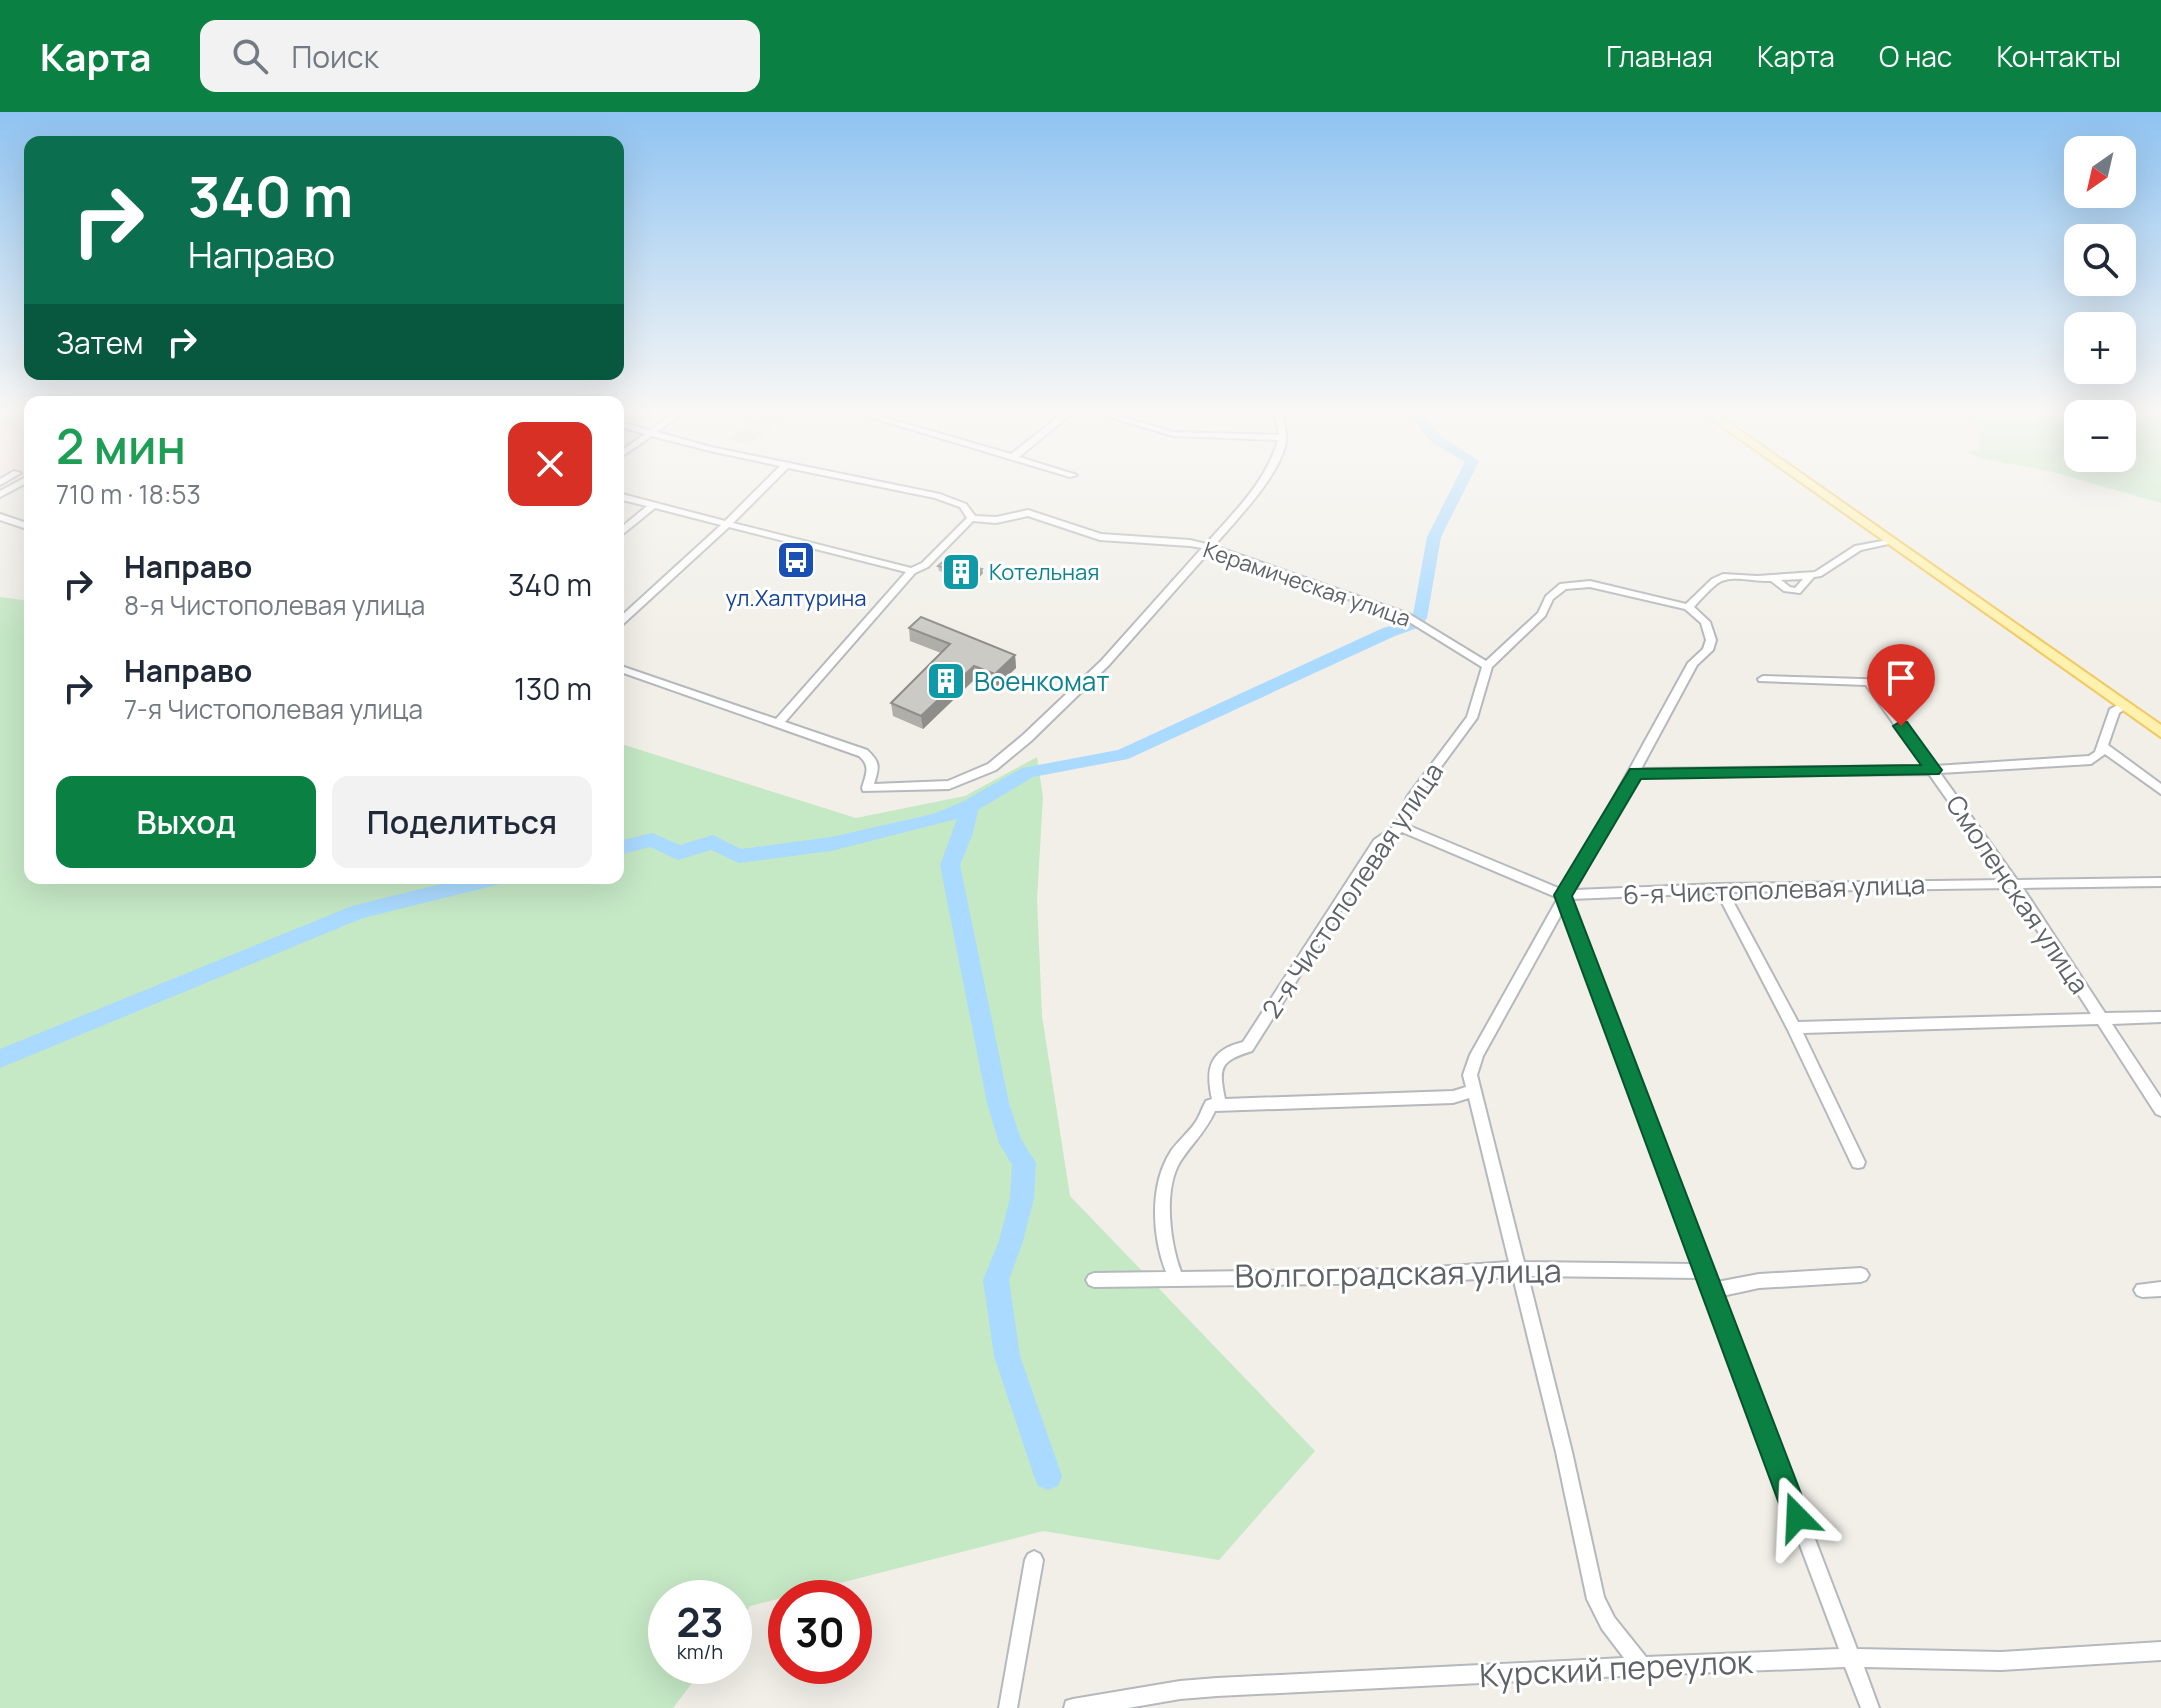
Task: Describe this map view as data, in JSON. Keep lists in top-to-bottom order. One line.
{"streets":{"street":["Керамическая улица","6-я Чистополевая улица","2-я Чистополевая улица","Смоленская улица","Волгоградская улица","Курский переулок"]},"crossings":[["Керамическая улица","2-я Чистополевая улица"],["6-я Чистополевая улица","2-я Чистополевая улица"],["6-я Чистополевая улица","Смоленская улица"]],"places":{"bus stop":["ул.Халтурина"],"building":["Котельная","Военкомат"]},"north":"bottom left","page":{"header":"Карта","search":"Поиск","nav":["Главная","Карта","О нас","Контакты"],"map_buttons":["+","−"],"turn":["340 m","Направо"],"then":"Затем","heading":["2 мин","710 m · 18:53"],"list":[{"name":"Направо","note":"8-я Чистополевая улица","value":"340 m"},{"name":"Направо","note":"7-я Чистополевая улица","value":"130 m"}],"buttons":["Выход","Поделиться"],"speed":"23 km/h","limit":"30"}}
